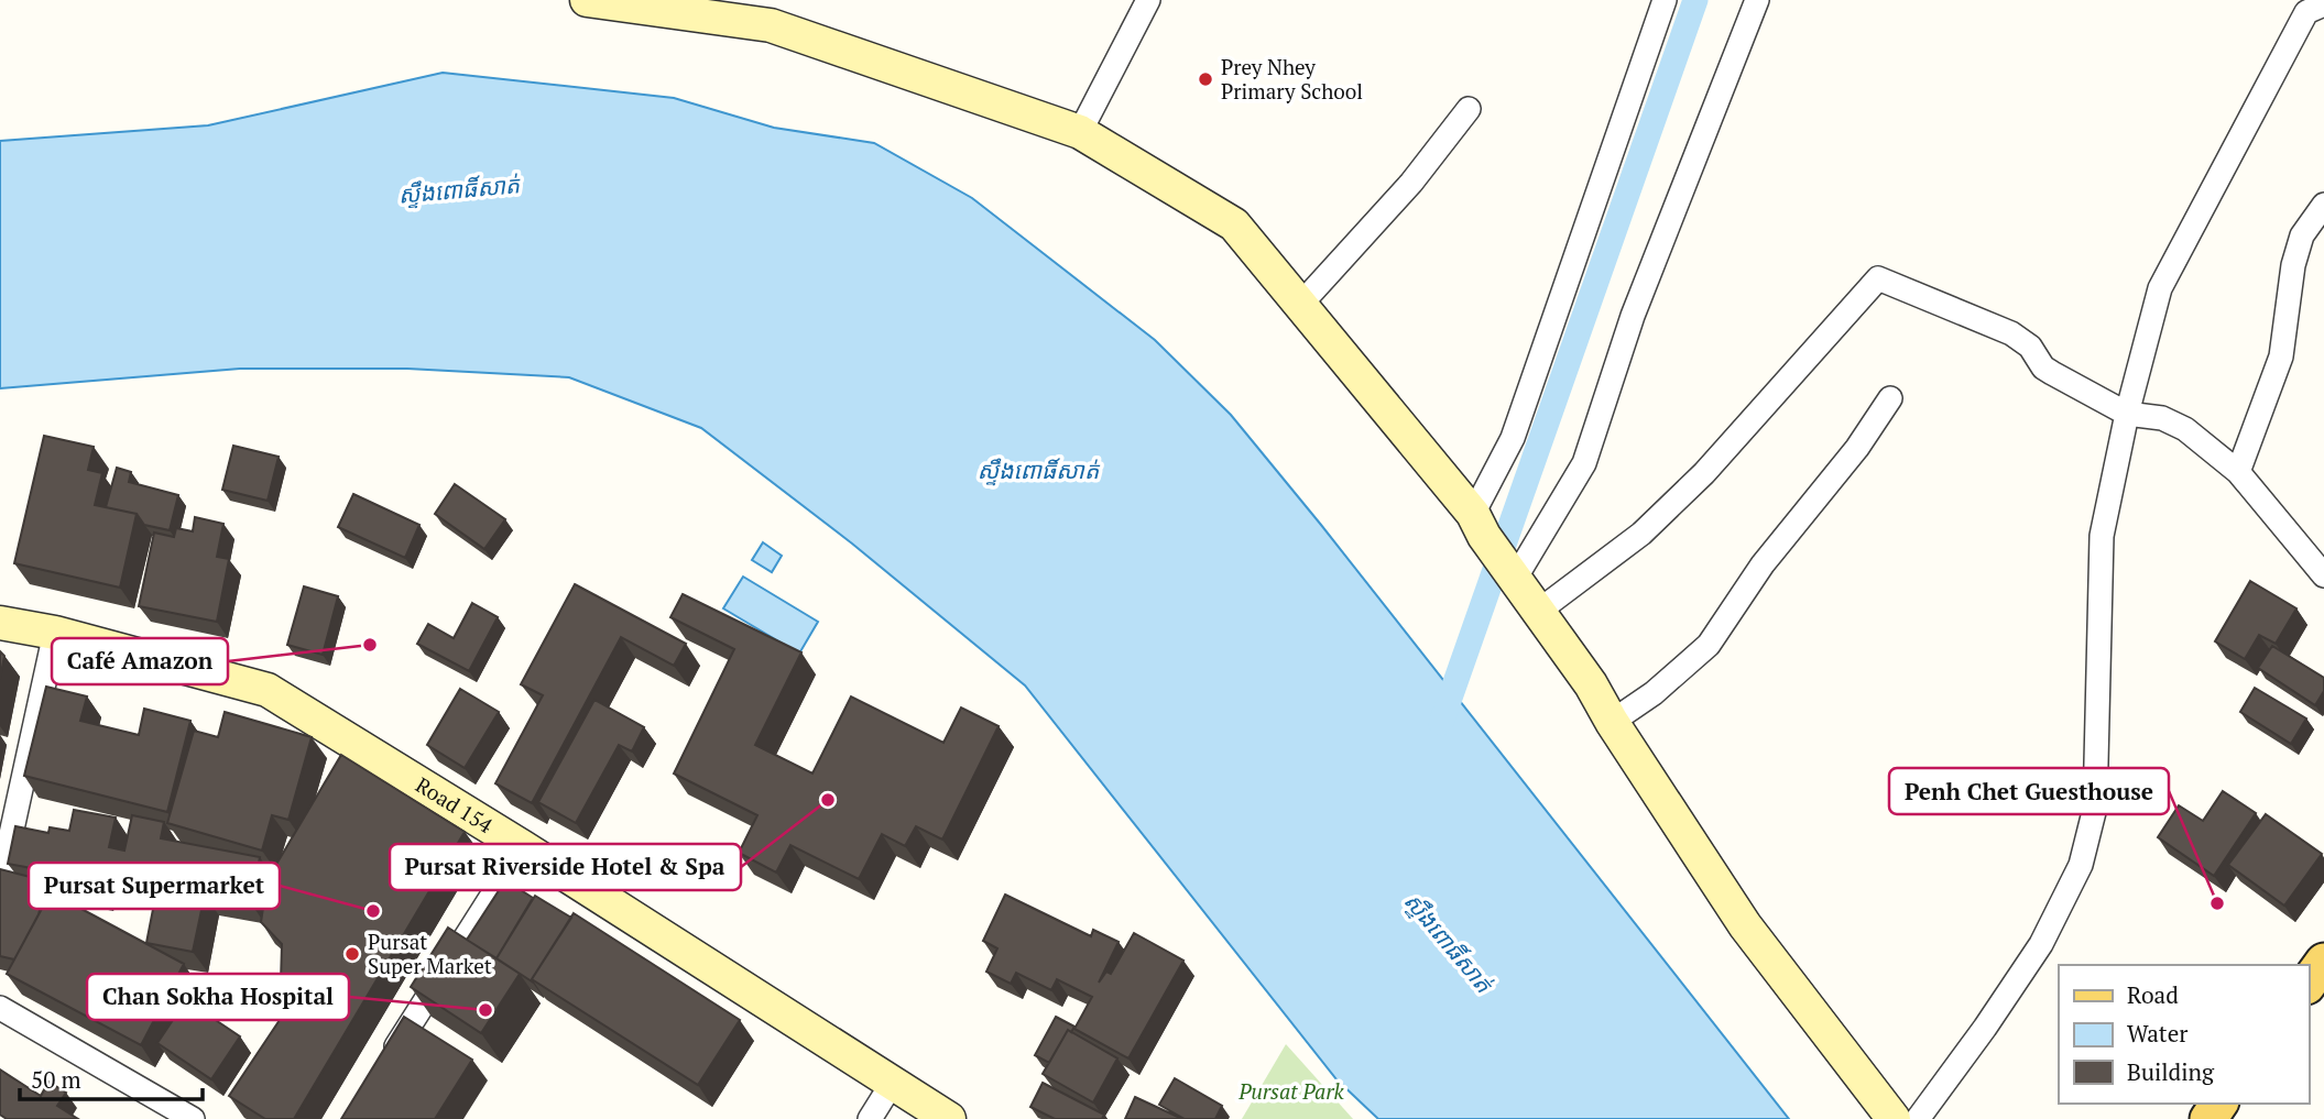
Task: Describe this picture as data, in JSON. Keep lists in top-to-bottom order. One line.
{"streets":{"street":["Road 154"]},"water":["ស្ទឹងពោធិ៍សាត់"],"parks":["Pursat Park"],"places":["Prey Nhey Primary School","Café Amazon","Pursat Riverside Hotel & Spa","Penh Chet Guesthouse","Pursat Supermarket","Pursat Super Market","Chan Sokha Hospital"],"legend":["Road","Water","Building"],"scale_bar":"50 m"}
